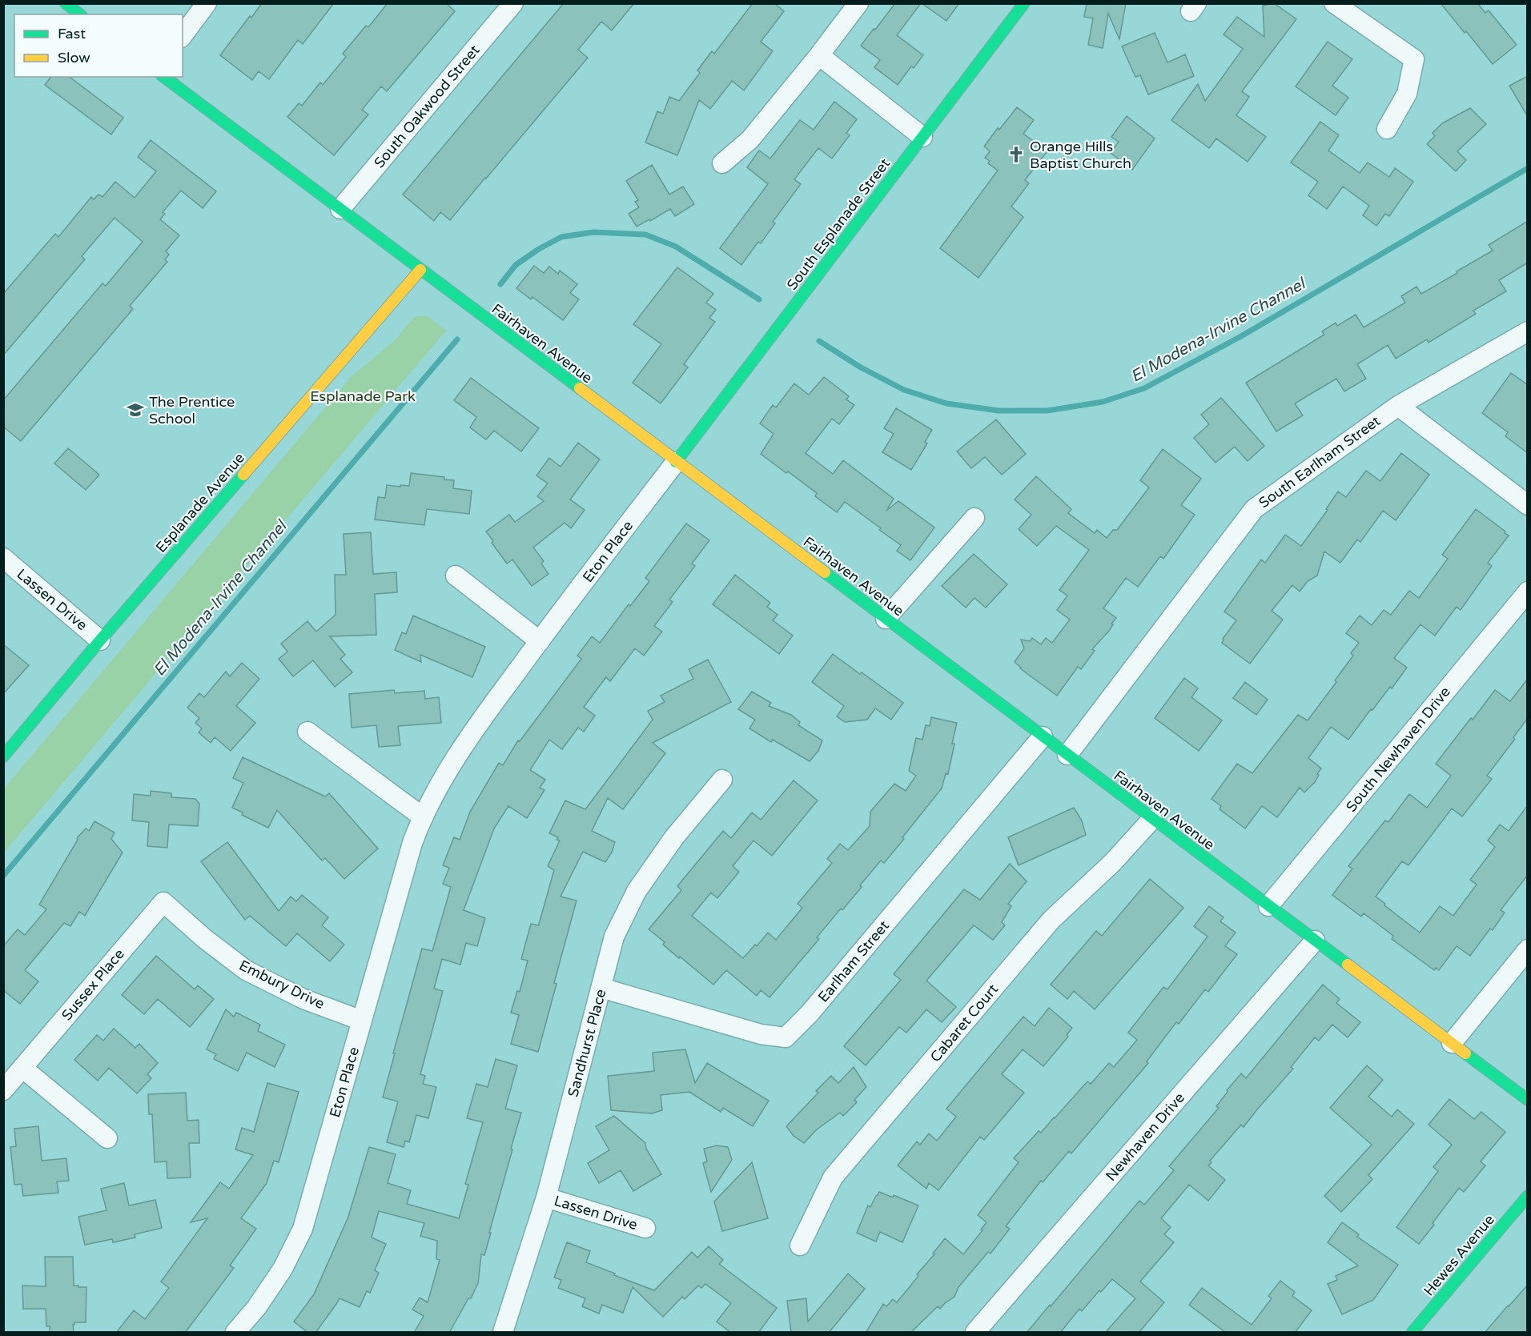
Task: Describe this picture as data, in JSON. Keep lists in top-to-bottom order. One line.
{"streets":{"main road":["South Esplanade Street","Fairhaven Avenue","Esplanade Avenue","Hewes Avenue"],"street":["South Oakwood Street","South Earlham Street","Eton Place","Lassen Drive","South Newhaven Drive","Earlham Street","Sussex Place","Embury Drive","Cabaret Court","Sandhurst Place","Newhaven Drive"]},"crossings":[["South Oakwood Street","Fairhaven Avenue"],["South Esplanade Street","Fairhaven Avenue"],["South Esplanade Street","Eton Place"],["Fairhaven Avenue","South Earlham Street"],["Fairhaven Avenue","Esplanade Avenue"],["Fairhaven Avenue","Eton Place"],["Fairhaven Avenue","South Newhaven Drive"],["Fairhaven Avenue","Earlham Street"],["Fairhaven Avenue","Cabaret Court"],["Fairhaven Avenue","Newhaven Drive"],["Esplanade Avenue","Lassen Drive"],["Eton Place","Embury Drive"],["Lassen Drive","Sandhurst Place"],["Earlham Street","Sandhurst Place"],["Sussex Place","Embury Drive"]],"water":["El Modena-Irvine Channel"],"parks":["Esplanade Park"],"places":{"church":["Orange Hills Baptist Church"],"school or university":["The Prentice School"]},"legend":["Fast","Slow"]}
